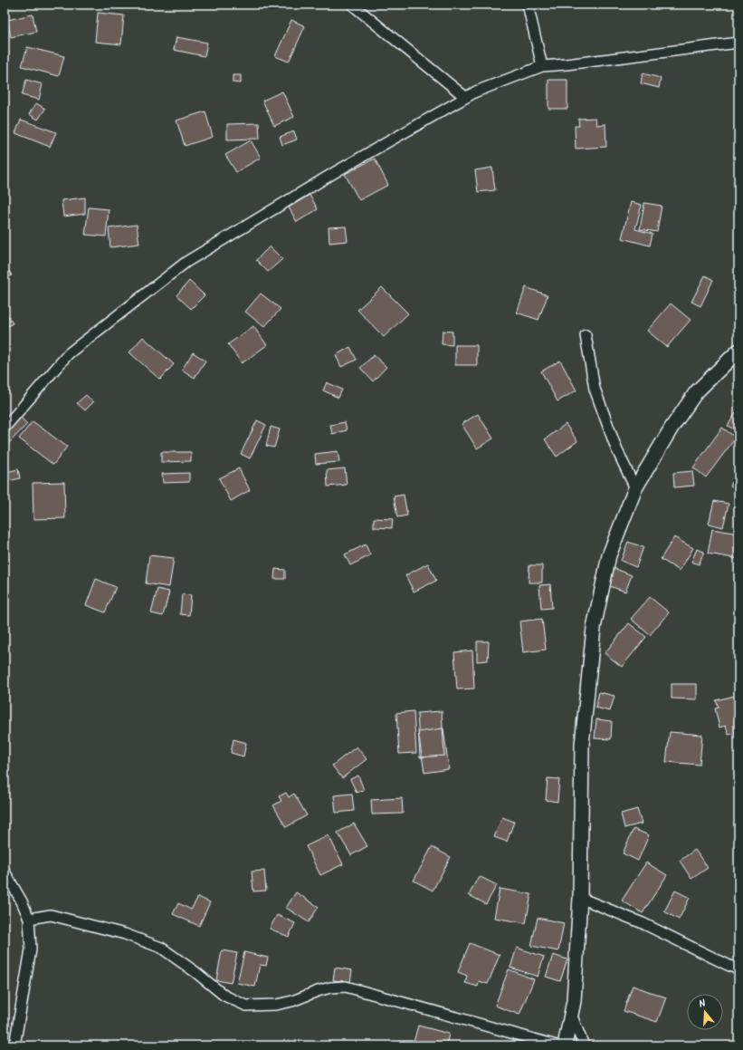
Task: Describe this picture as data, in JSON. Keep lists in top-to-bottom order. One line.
{"north":"top"}
